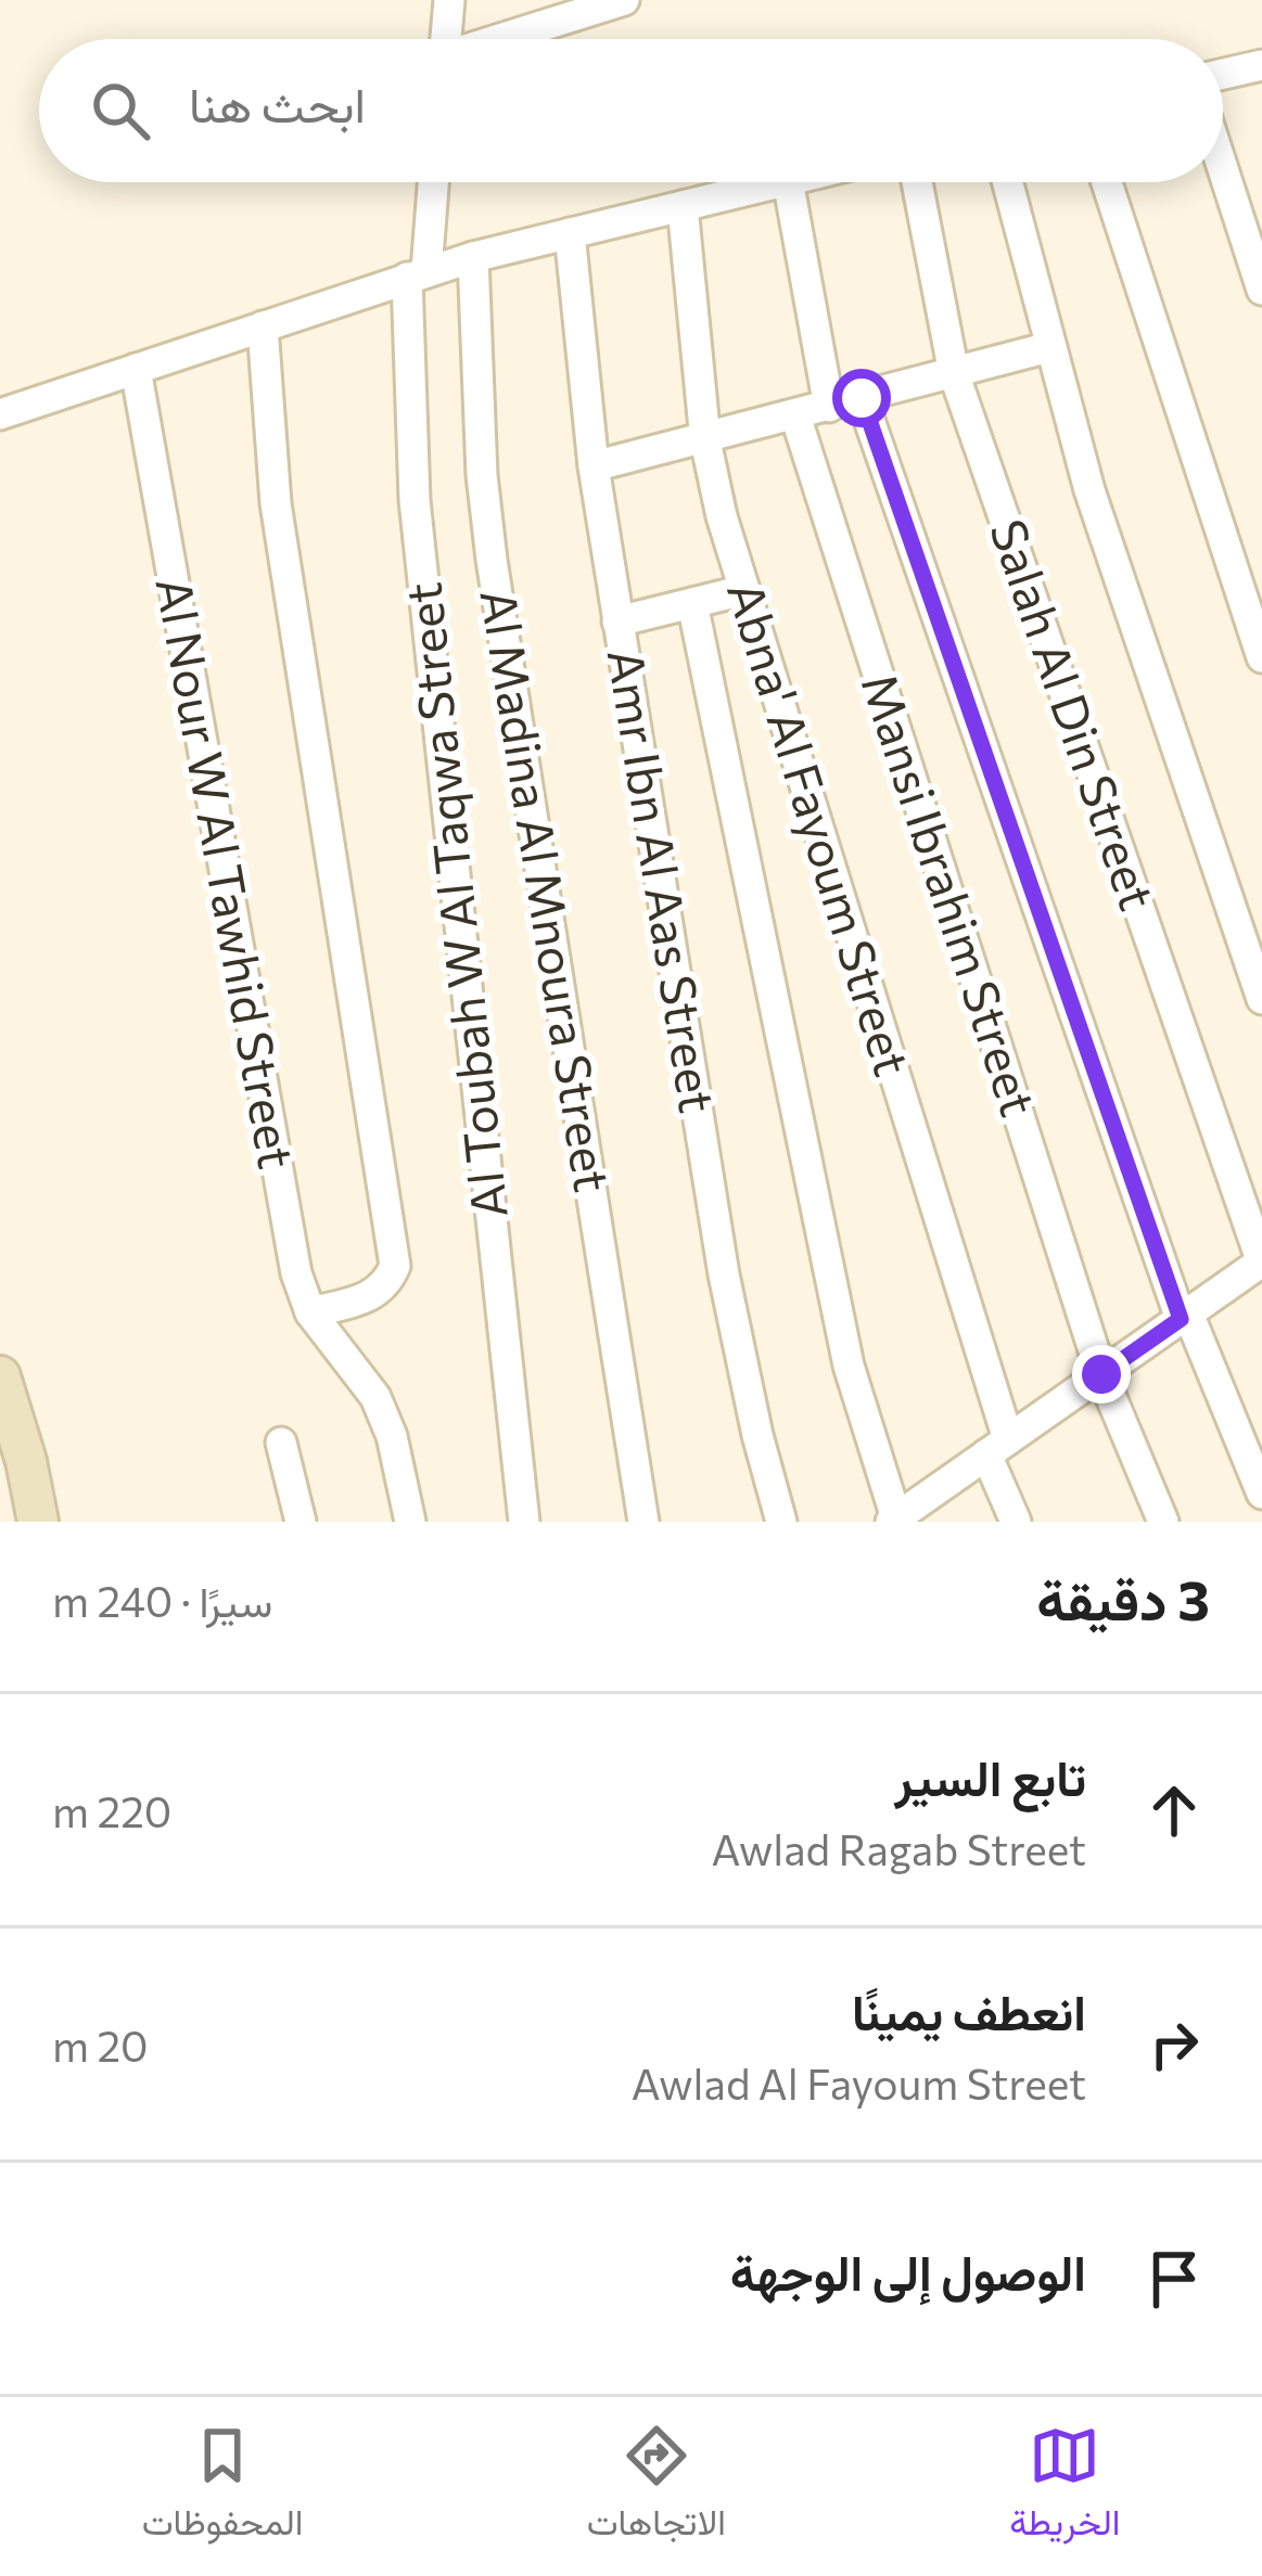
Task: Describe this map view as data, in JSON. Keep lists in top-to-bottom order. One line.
{"streets":{"street":["Salah Al Din Street","Abna' Al Fayoum Street","Al Nour W Al Tawhid Street","Amr Ibn Al Aas Street","Al Madina Al Mnoura Street","Mansi Ibrahim Street","Al Toubah W Al Taqwa Street"]},"page":{"search":"ابحث هنا","heading":["3 دقيقة","سيرًا · 240 m"],"list":[["تابع السير","Awlad Ragab Street","220 m"],["انعطف يمينًا","Awlad Al Fayoum Street","20 m"],"الوصول إلى الوجهة"],"nav":["الخريطة","الاتجاهات","المحفوظات"]}}
